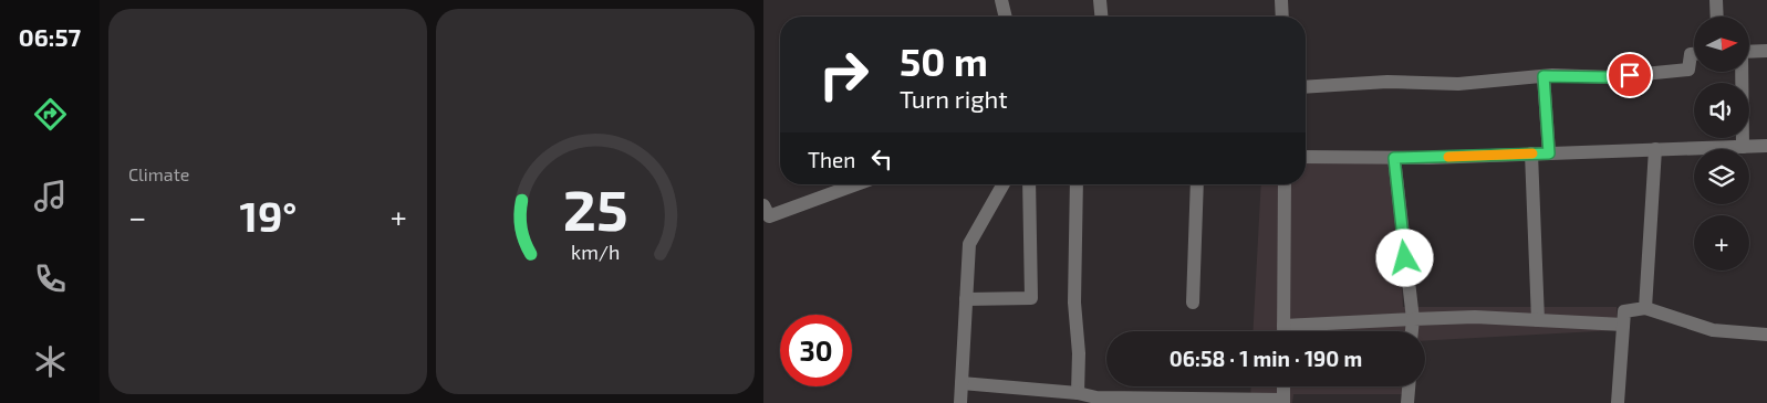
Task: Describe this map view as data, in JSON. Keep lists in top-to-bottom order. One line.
{"north":"right","page":{"tabs":"06:57","tile":"Climate","map_buttons":"+","turn":["50 m","Turn right"],"then":"Then","heat":["−","19°","+"],"limit":"30","trip":"06:58 · 1 min · 190 m","gauge":["25","km/h"]}}
